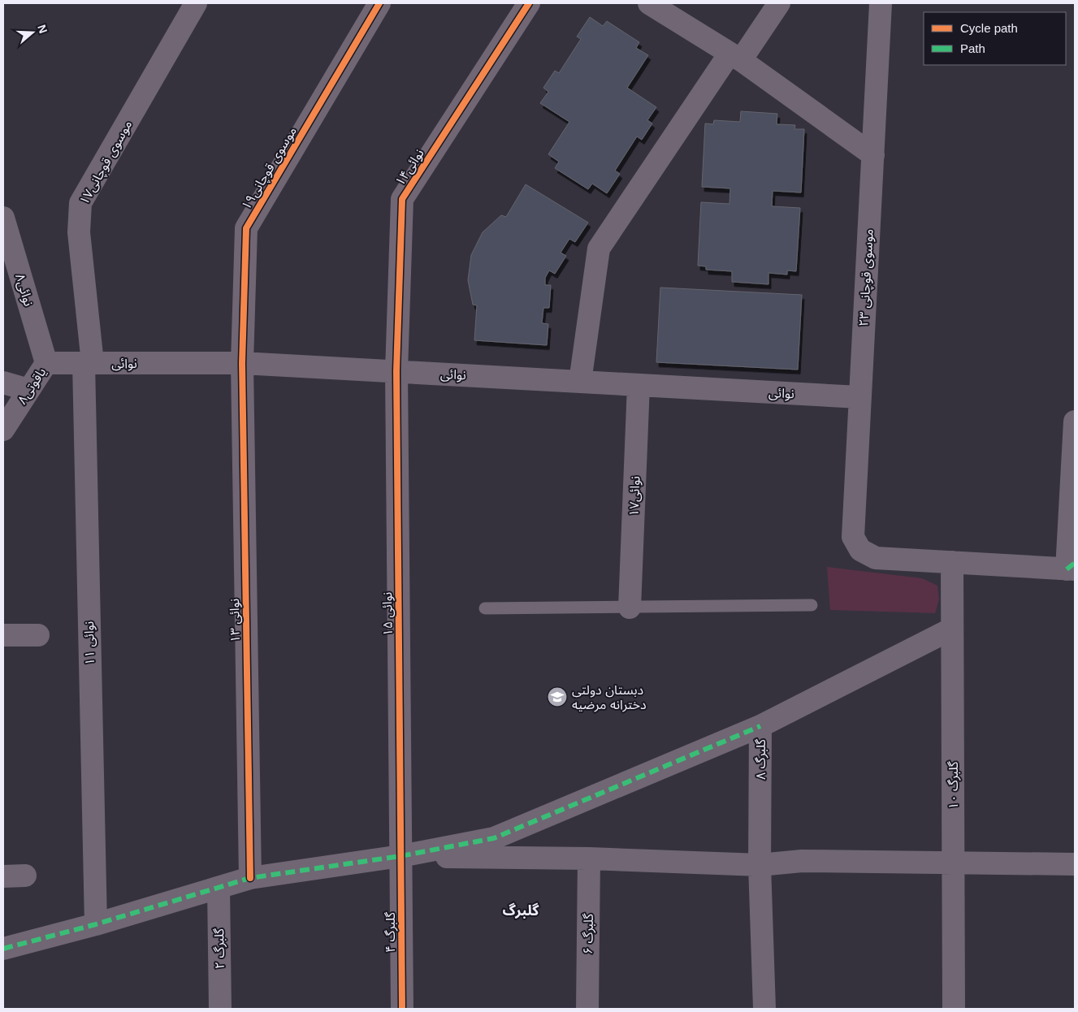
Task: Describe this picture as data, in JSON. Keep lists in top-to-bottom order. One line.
{"streets":{"street":["موسوی قوچانی۱۷","نوائی۱۴","موسوی قوچانی۱۹","موسوی قوچانی ۲۳","نوائی۸","نوائی","یاقوتی۸","نوائی۱۷","نوائی ۱۵","نوائی ۱۳","نوائی ۱۱","گلبرگ ۸","گلبرگ ۱۰","گلبرگ ۴","گلبرگ ۶","گلبرگ ۲"]},"crossings":[["موسوی قوچانی۱۷","نوائی"],["موسوی قوچانی۱۷","نوائی ۱۱"],["نوائی۱۴","نوائی"],["نوائی۱۴","نوائی ۱۵"],["موسوی قوچانی۱۹","نوائی"],["موسوی قوچانی۱۹","نوائی ۱۳"],["موسوی قوچانی ۲۳","نوائی"],["موسوی قوچانی ۲۳","گلبرگ ۱۰"],["نوائی۸","نوائی"],["نوائی۸","یاقوتی۸"],["نوائی","یاقوتی۸"],["نوائی","نوائی۱۷"],["نوائی","نوائی ۱۵"],["نوائی","نوائی ۱۳"],["نوائی","نوائی ۱۱"],["نوائی ۱۵","گلبرگ ۴"],["گلبرگ ۸","گلبرگ ۱۰"]],"districts":["گلبرگ"],"places":{"school or university":["دبستان دولتی دخترانه مرضیه"]},"legend":["Cycle path","Path"],"north":"right"}
